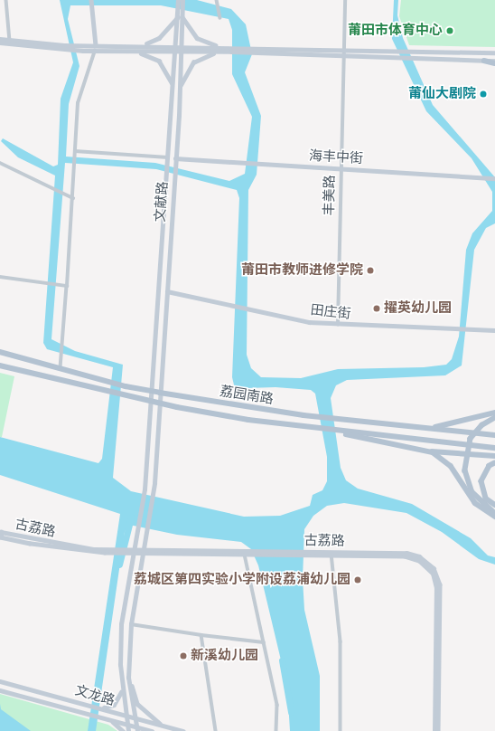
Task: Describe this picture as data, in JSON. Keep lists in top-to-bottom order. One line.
{"streets":{"main road":["海丰中街","文献路","田庄街","荔园南路","古荔路","文龙路"],"street":["丰美路"]},"crossings":[["海丰中街","丰美路"],["海丰中街","文献路"],["丰美路","田庄街"],["文献路","田庄街"],["文献路","荔园南路"],["文献路","古荔路"]],"places":["莆田市体育中心","莆仙大剧院","莆田市教师进修学院","擢英幼儿园","荔城区第四实验小学附设荔浦幼儿园","新溪幼儿园"]}
